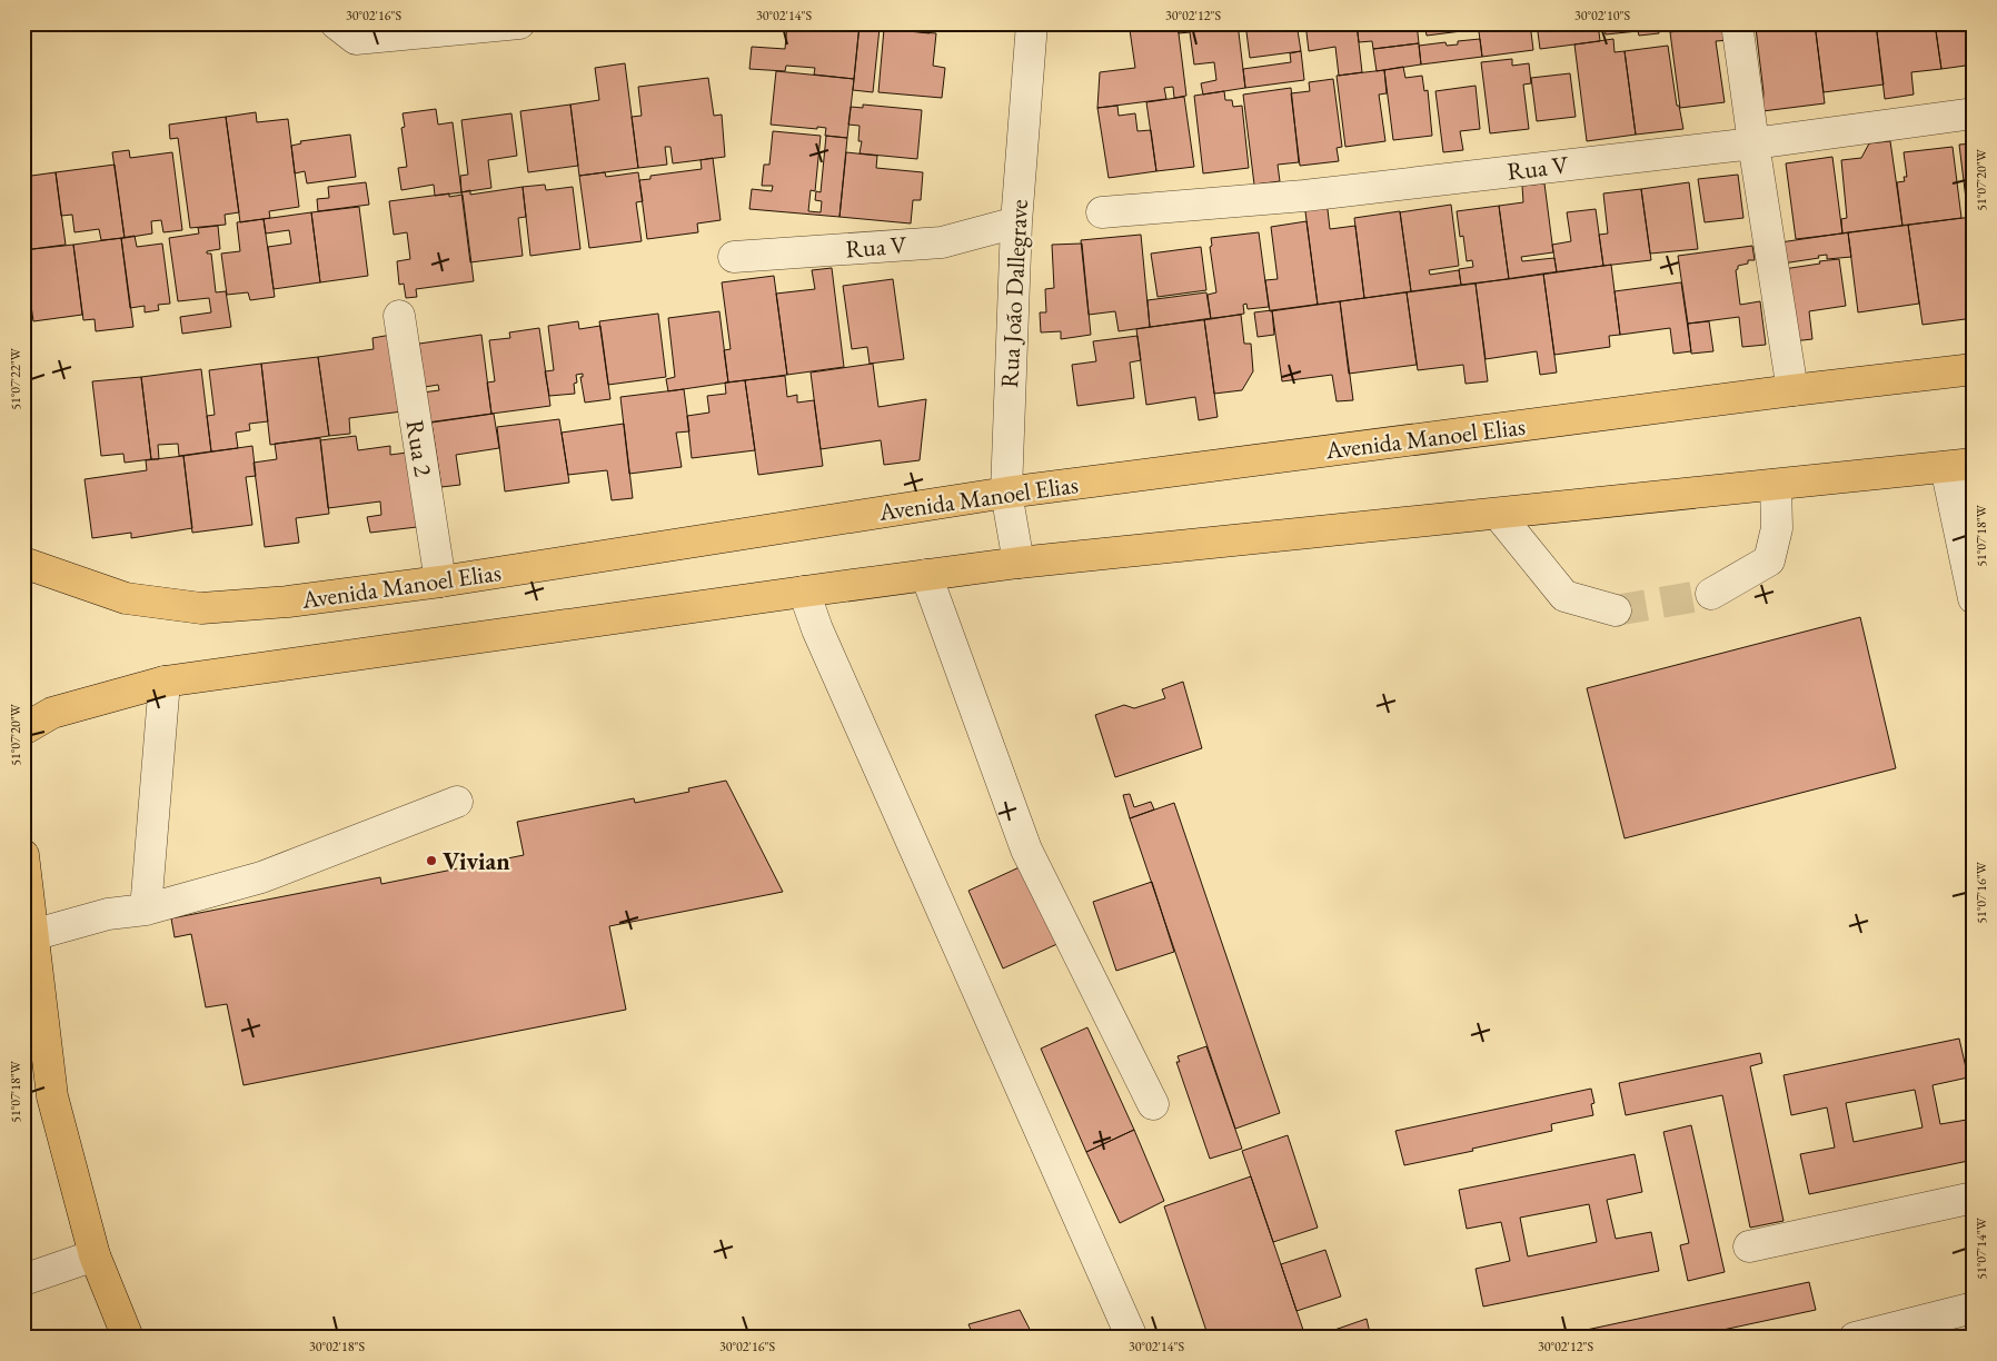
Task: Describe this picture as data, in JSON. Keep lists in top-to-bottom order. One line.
{"streets":{"main road":["Avenida Manoel Elias"],"street":["Rua V","Rua João Dallegrave","Rua 2"]},"crossings":[["Rua V","Rua João Dallegrave"],["Rua João Dallegrave","Avenida Manoel Elias"],["Avenida Manoel Elias","Rua 2"]],"places":["Vivian"],"coordinates":["30°02'16\"S","30°02'14\"S","30°02'12\"S","30°02'10\"S","51°07'20\"W","51°07'22\"W","51°07'18\"W","51°07'16\"W","51°07'14\"W","30°02'18\"S"]}
